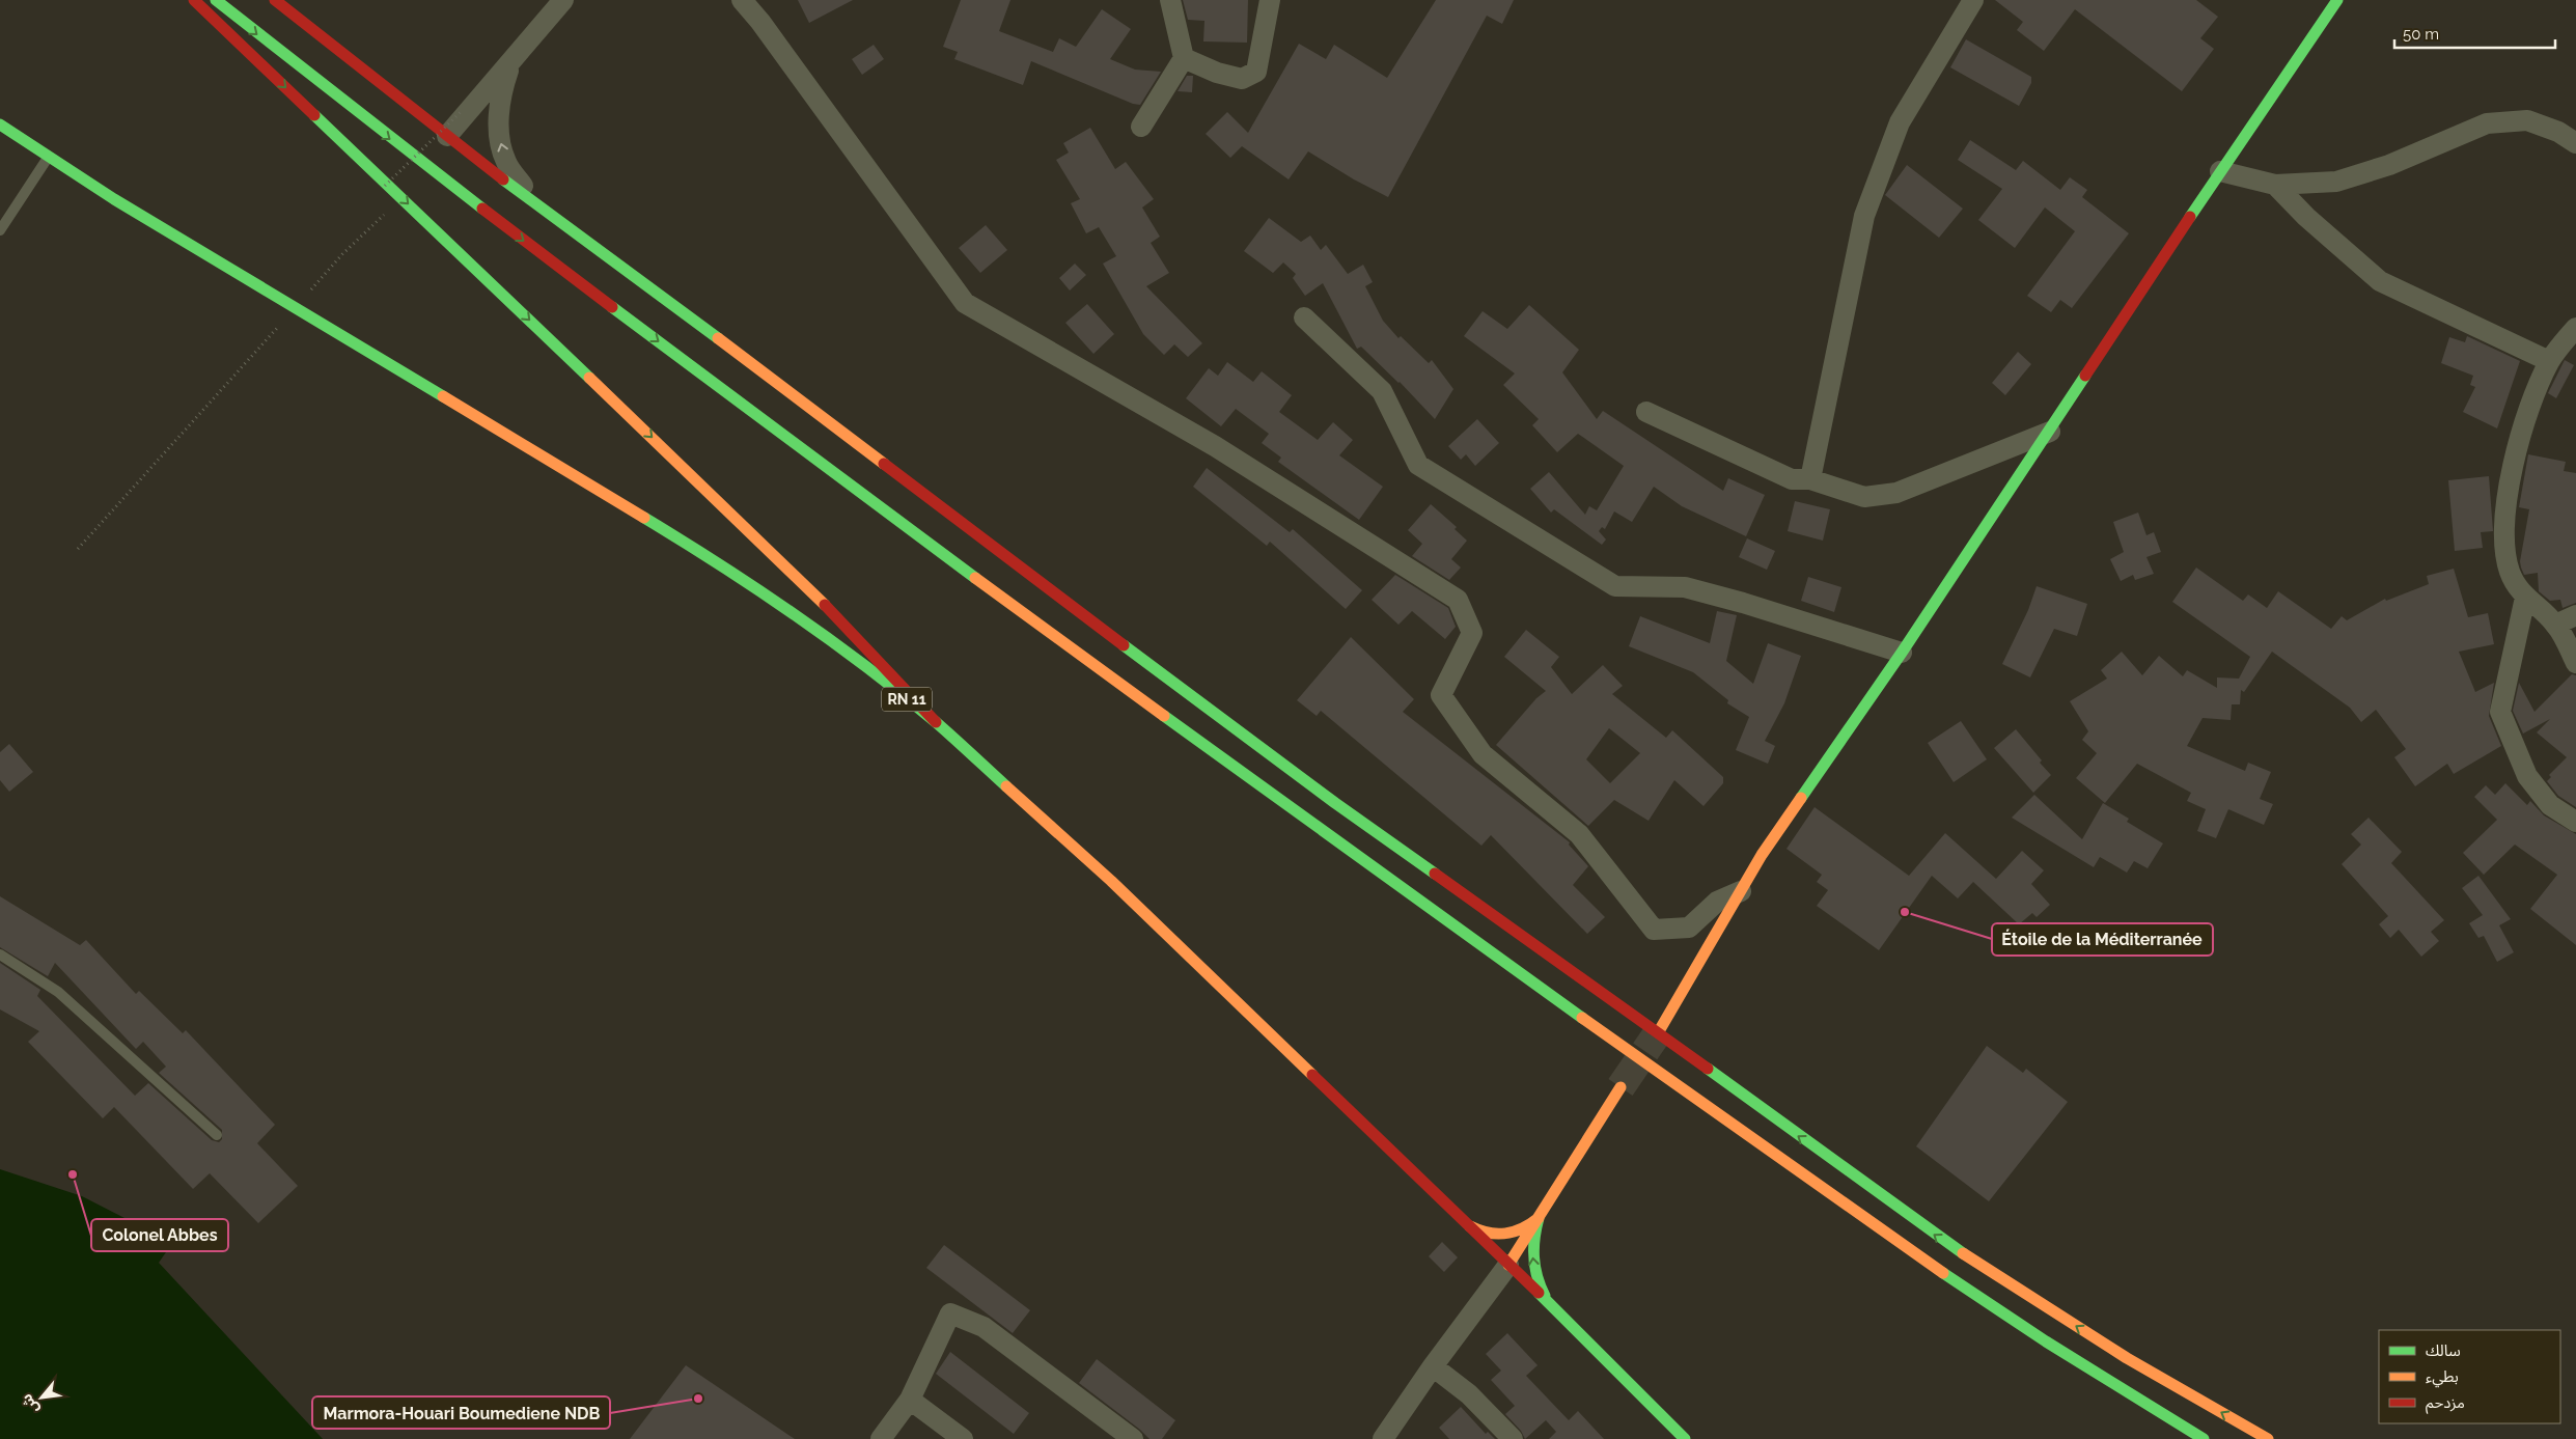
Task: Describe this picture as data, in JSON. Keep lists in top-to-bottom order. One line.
{"streets":{"main road":["RN 11"]},"places":["Étoile de la Méditerranée","Colonel Abbes","Marmora-Houari Boumediene NDB"],"legend":["سالك","بطيء","مزدحم"],"scale_bar":"50 m","north":"bottom left"}
